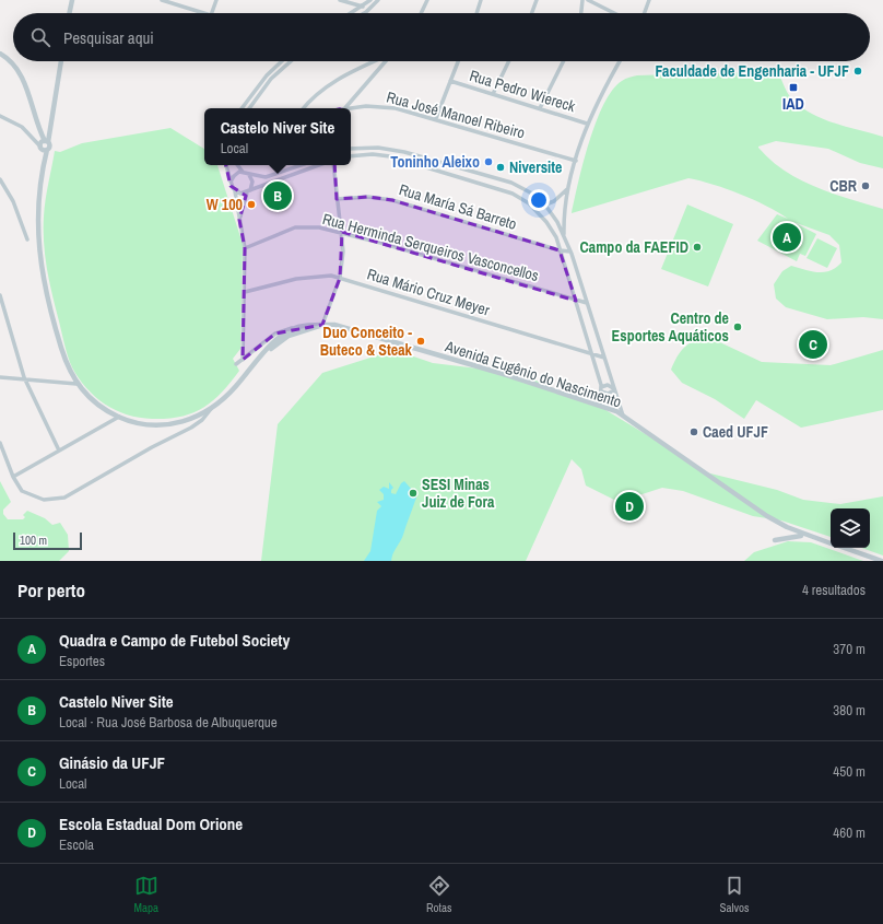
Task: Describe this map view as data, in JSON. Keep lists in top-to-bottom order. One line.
{"streets":{"street":["Rua Pedro Wiereck","Rua José Manoel Ribeiro","Rua María Sá Barreto","Rua Herminda Serqueiros Vasconcellos","Rua Mário Cruz Meyer","Avenida Eugênio do Nascimento"]},"places":{"other":["Faculdade de Engenharia - UFJF","Toninho Aleixo","Niversite","CBR","W 100","Campo da FAEFID","Centro de Esportes Aquáticos","Duo Conceito - Buteco & Steak","Caed UFJF","SESI Minas Juiz de Fora"],"transit":["IAD"]},"scale_bar":"100 m","page":{"search":"Pesquisar aqui","popup":["Castelo Niver Site","Local"],"pins":["B","A","C","D"],"scale":"100 m","heading":["Por perto","4 resultados"],"list":[{"mark":"A","name":"Quadra e Campo de Futebol Society","note":"Esportes","value":"370 m"},{"mark":"B","name":"Castelo Niver Site","note":"Local · Rua José Barbosa de Albuquerque","value":"380 m"},{"mark":"C","name":"Ginásio da UFJF","note":"Local","value":"450 m"},{"mark":"D","name":"Escola Estadual Dom Orione","note":"Escola","value":"460 m"}],"nav":["Mapa","Rotas","Salvos"]}}
